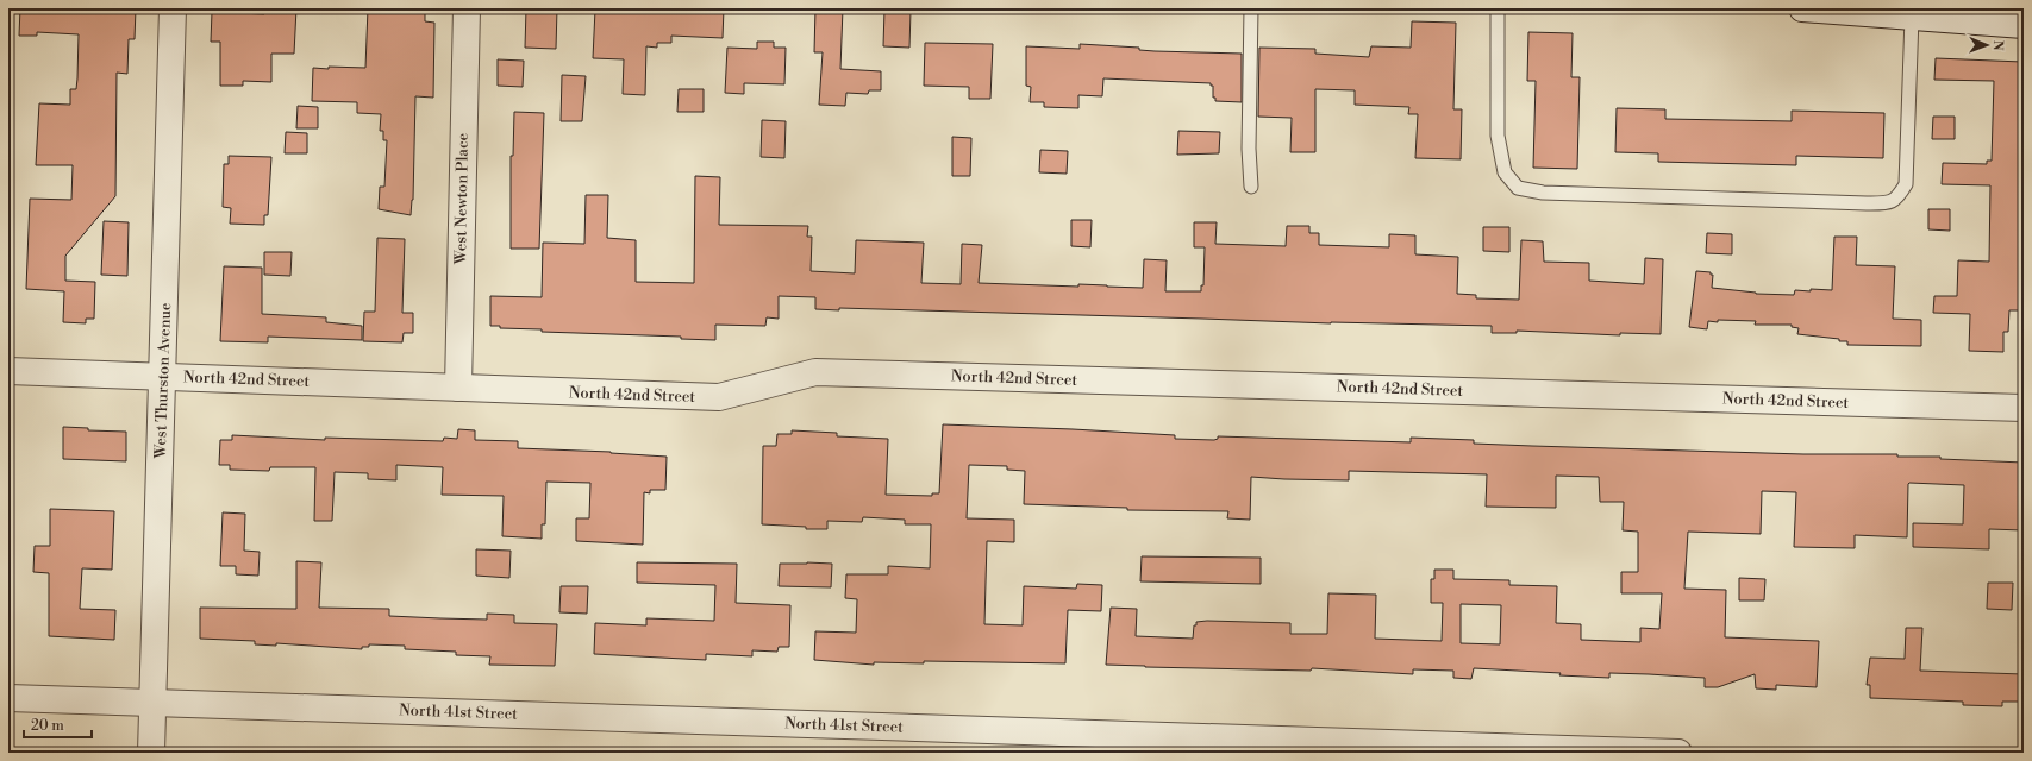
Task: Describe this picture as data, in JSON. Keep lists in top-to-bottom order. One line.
{"streets":{"street":["West Newton Place","North 42nd Street","West Thurston Avenue","North 41st Street"]},"crossings":[["West Newton Place","North 42nd Street"],["North 42nd Street","West Thurston Avenue"],["West Thurston Avenue","North 41st Street"]],"scale_bar":"20 m","north":"right"}
